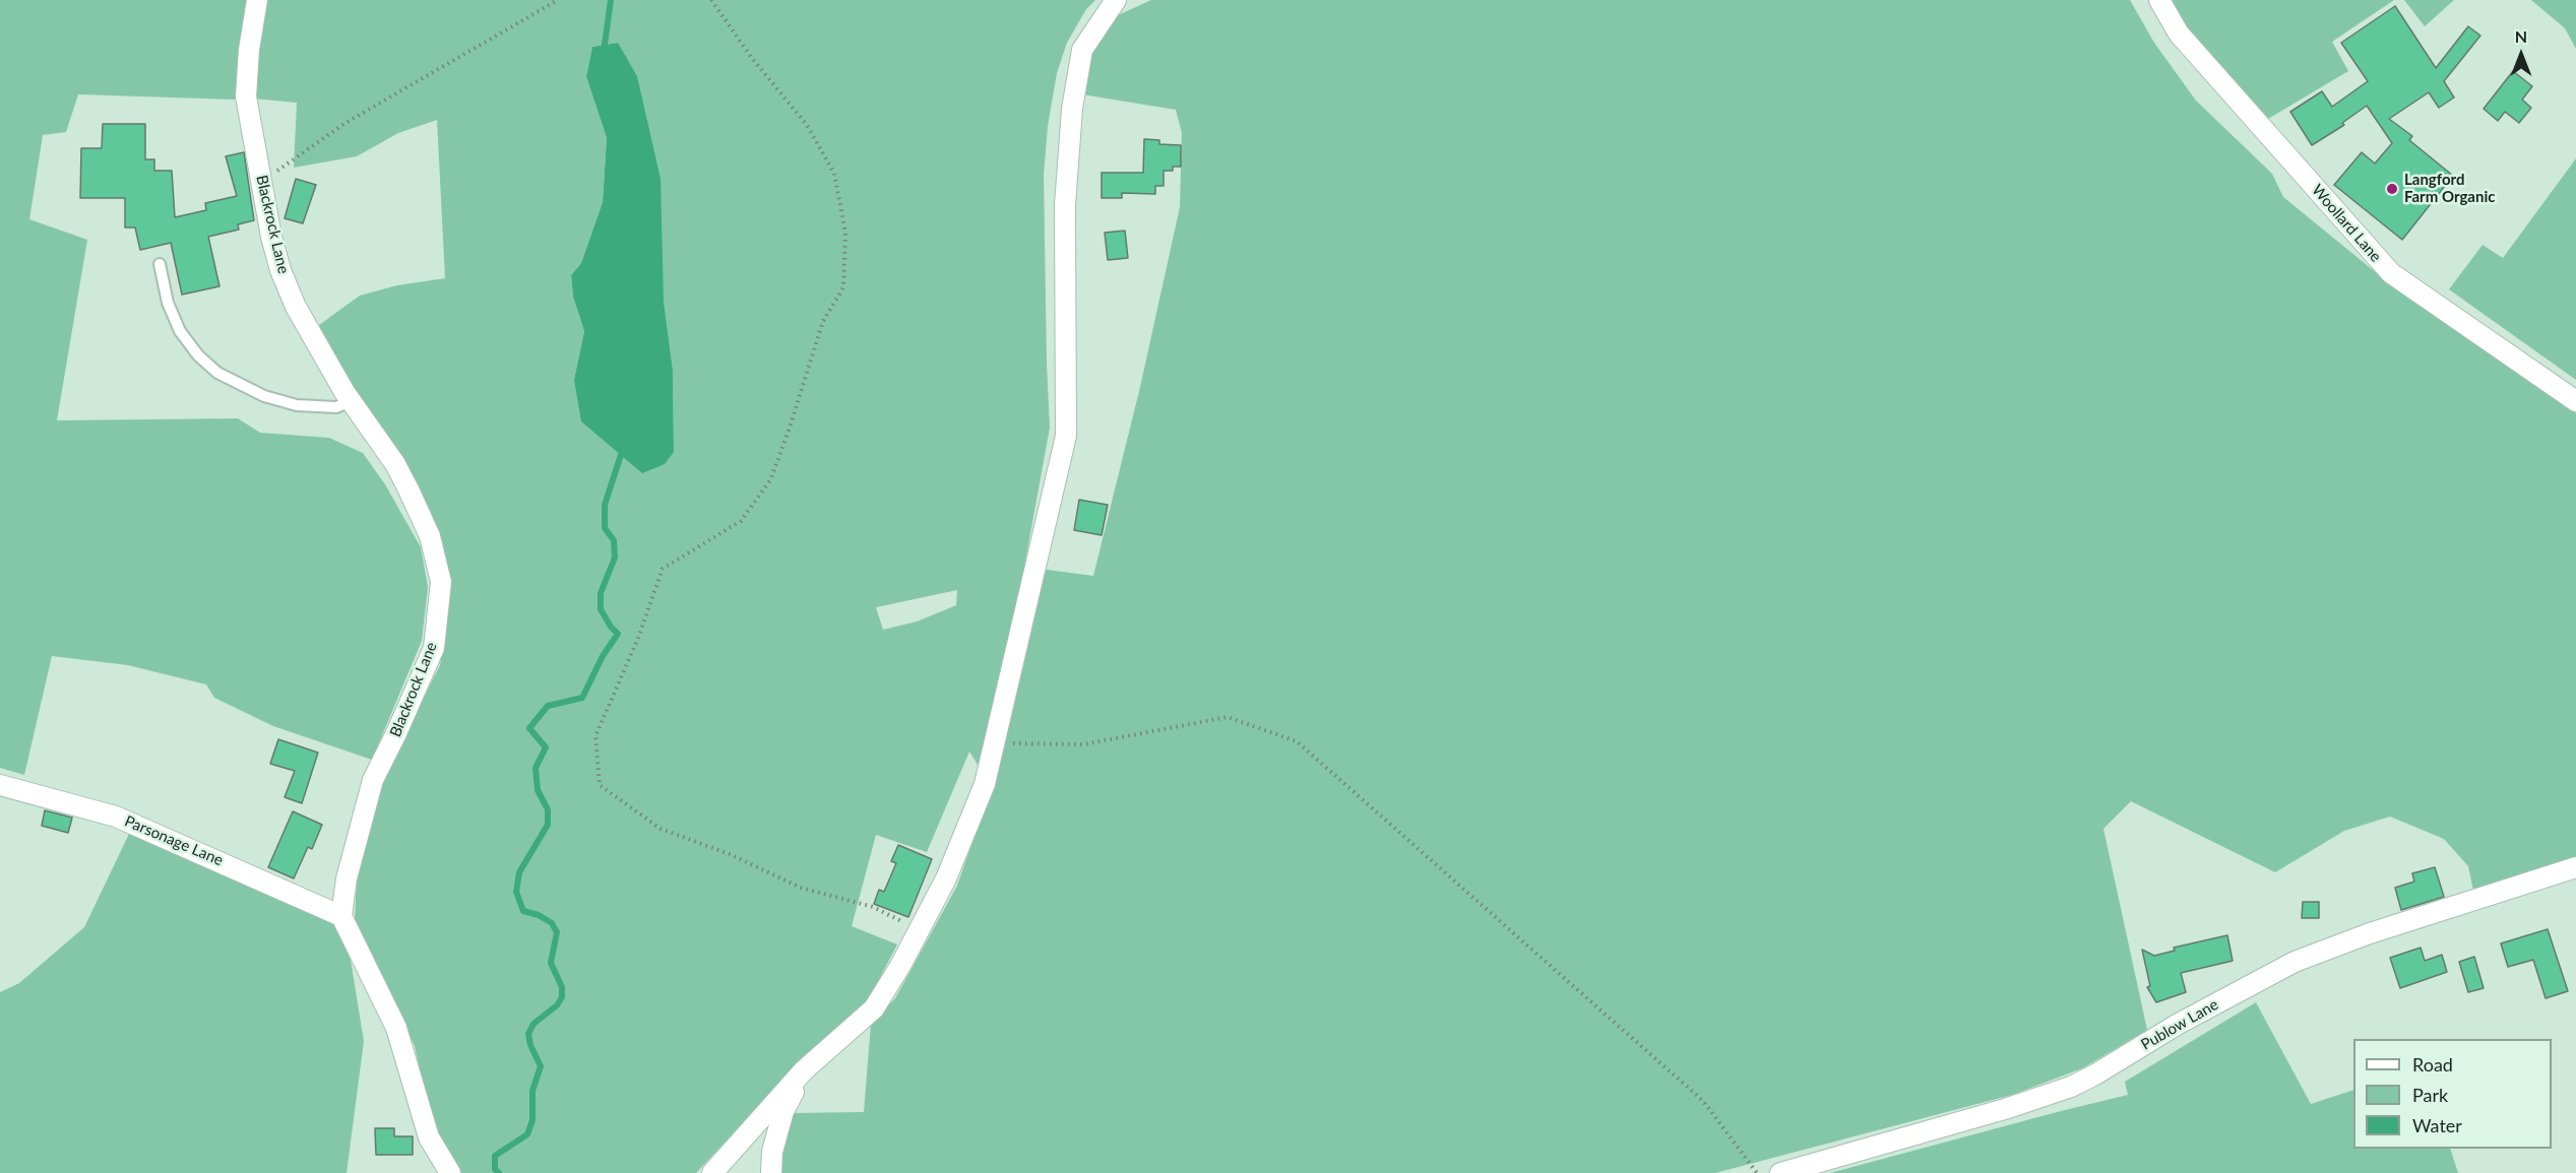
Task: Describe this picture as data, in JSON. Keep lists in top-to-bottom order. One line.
{"streets":{"street":["Woollard Lane","Blackrock Lane","Parsonage Lane","Publow Lane"]},"crossings":[["Blackrock Lane","Parsonage Lane"]],"places":["Langford Farm Organic"],"legend":["Road","Park","Water"],"north":"top"}
